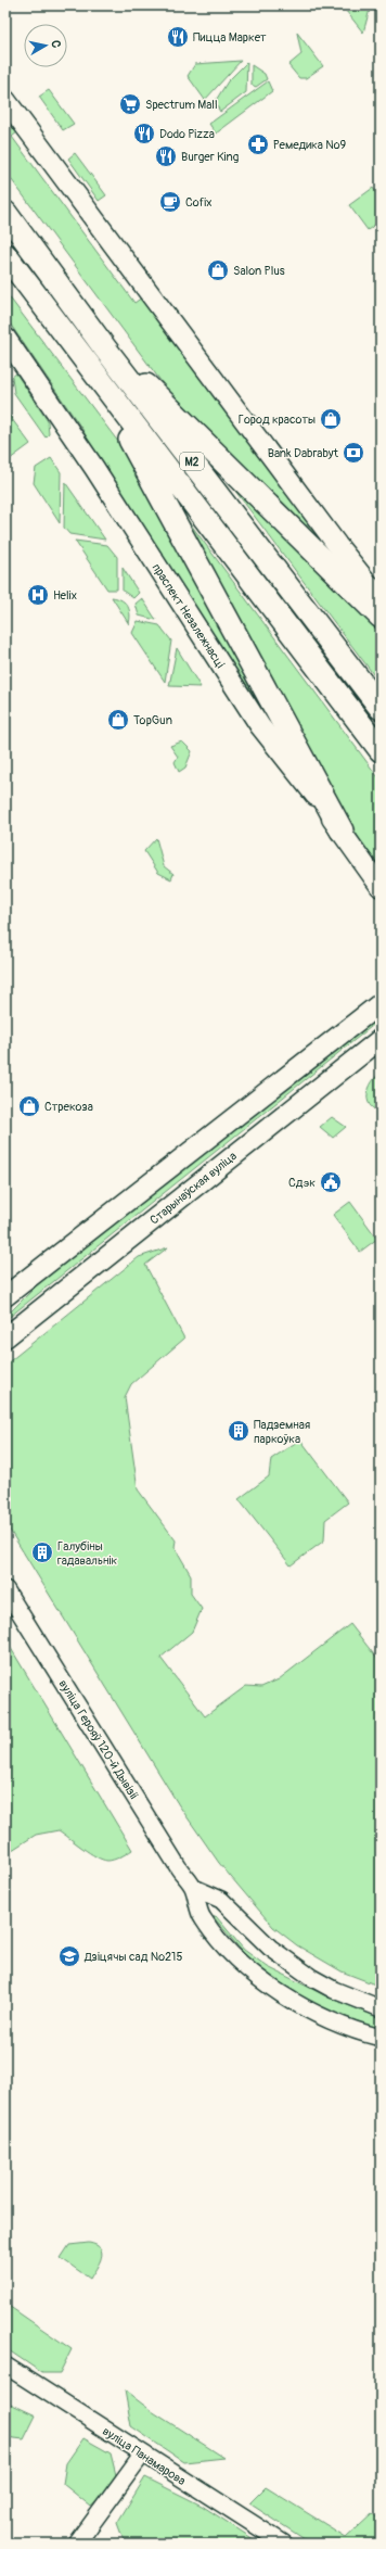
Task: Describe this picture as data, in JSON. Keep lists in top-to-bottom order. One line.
{"streets":{"highway":["М2"],"main road":["праспект Незалежнасці","Старынаўская вуліца"],"street":["вуліца Герояў 120-й Дывізіі","вуліца Панамарова"]},"places":{"restaurant":["Пицца Маркет","Dodo Pizza","Burger King"],"supermarket":["Spectrum Mall"],"pharmacy":["Ремедика №9"],"cafe":["Cofix"],"shop":["Salon Plus","Город красоты","TopGun","Стрекоза"],"bank":["Bank Dabrabyt"],"hospital":["Helix"],"public building":["Сдэк"],"building":["Падземная паркоўка","Галубіны гадавальнік"],"school or university":["Дзіцячы сад №215"]},"north":"right"}
